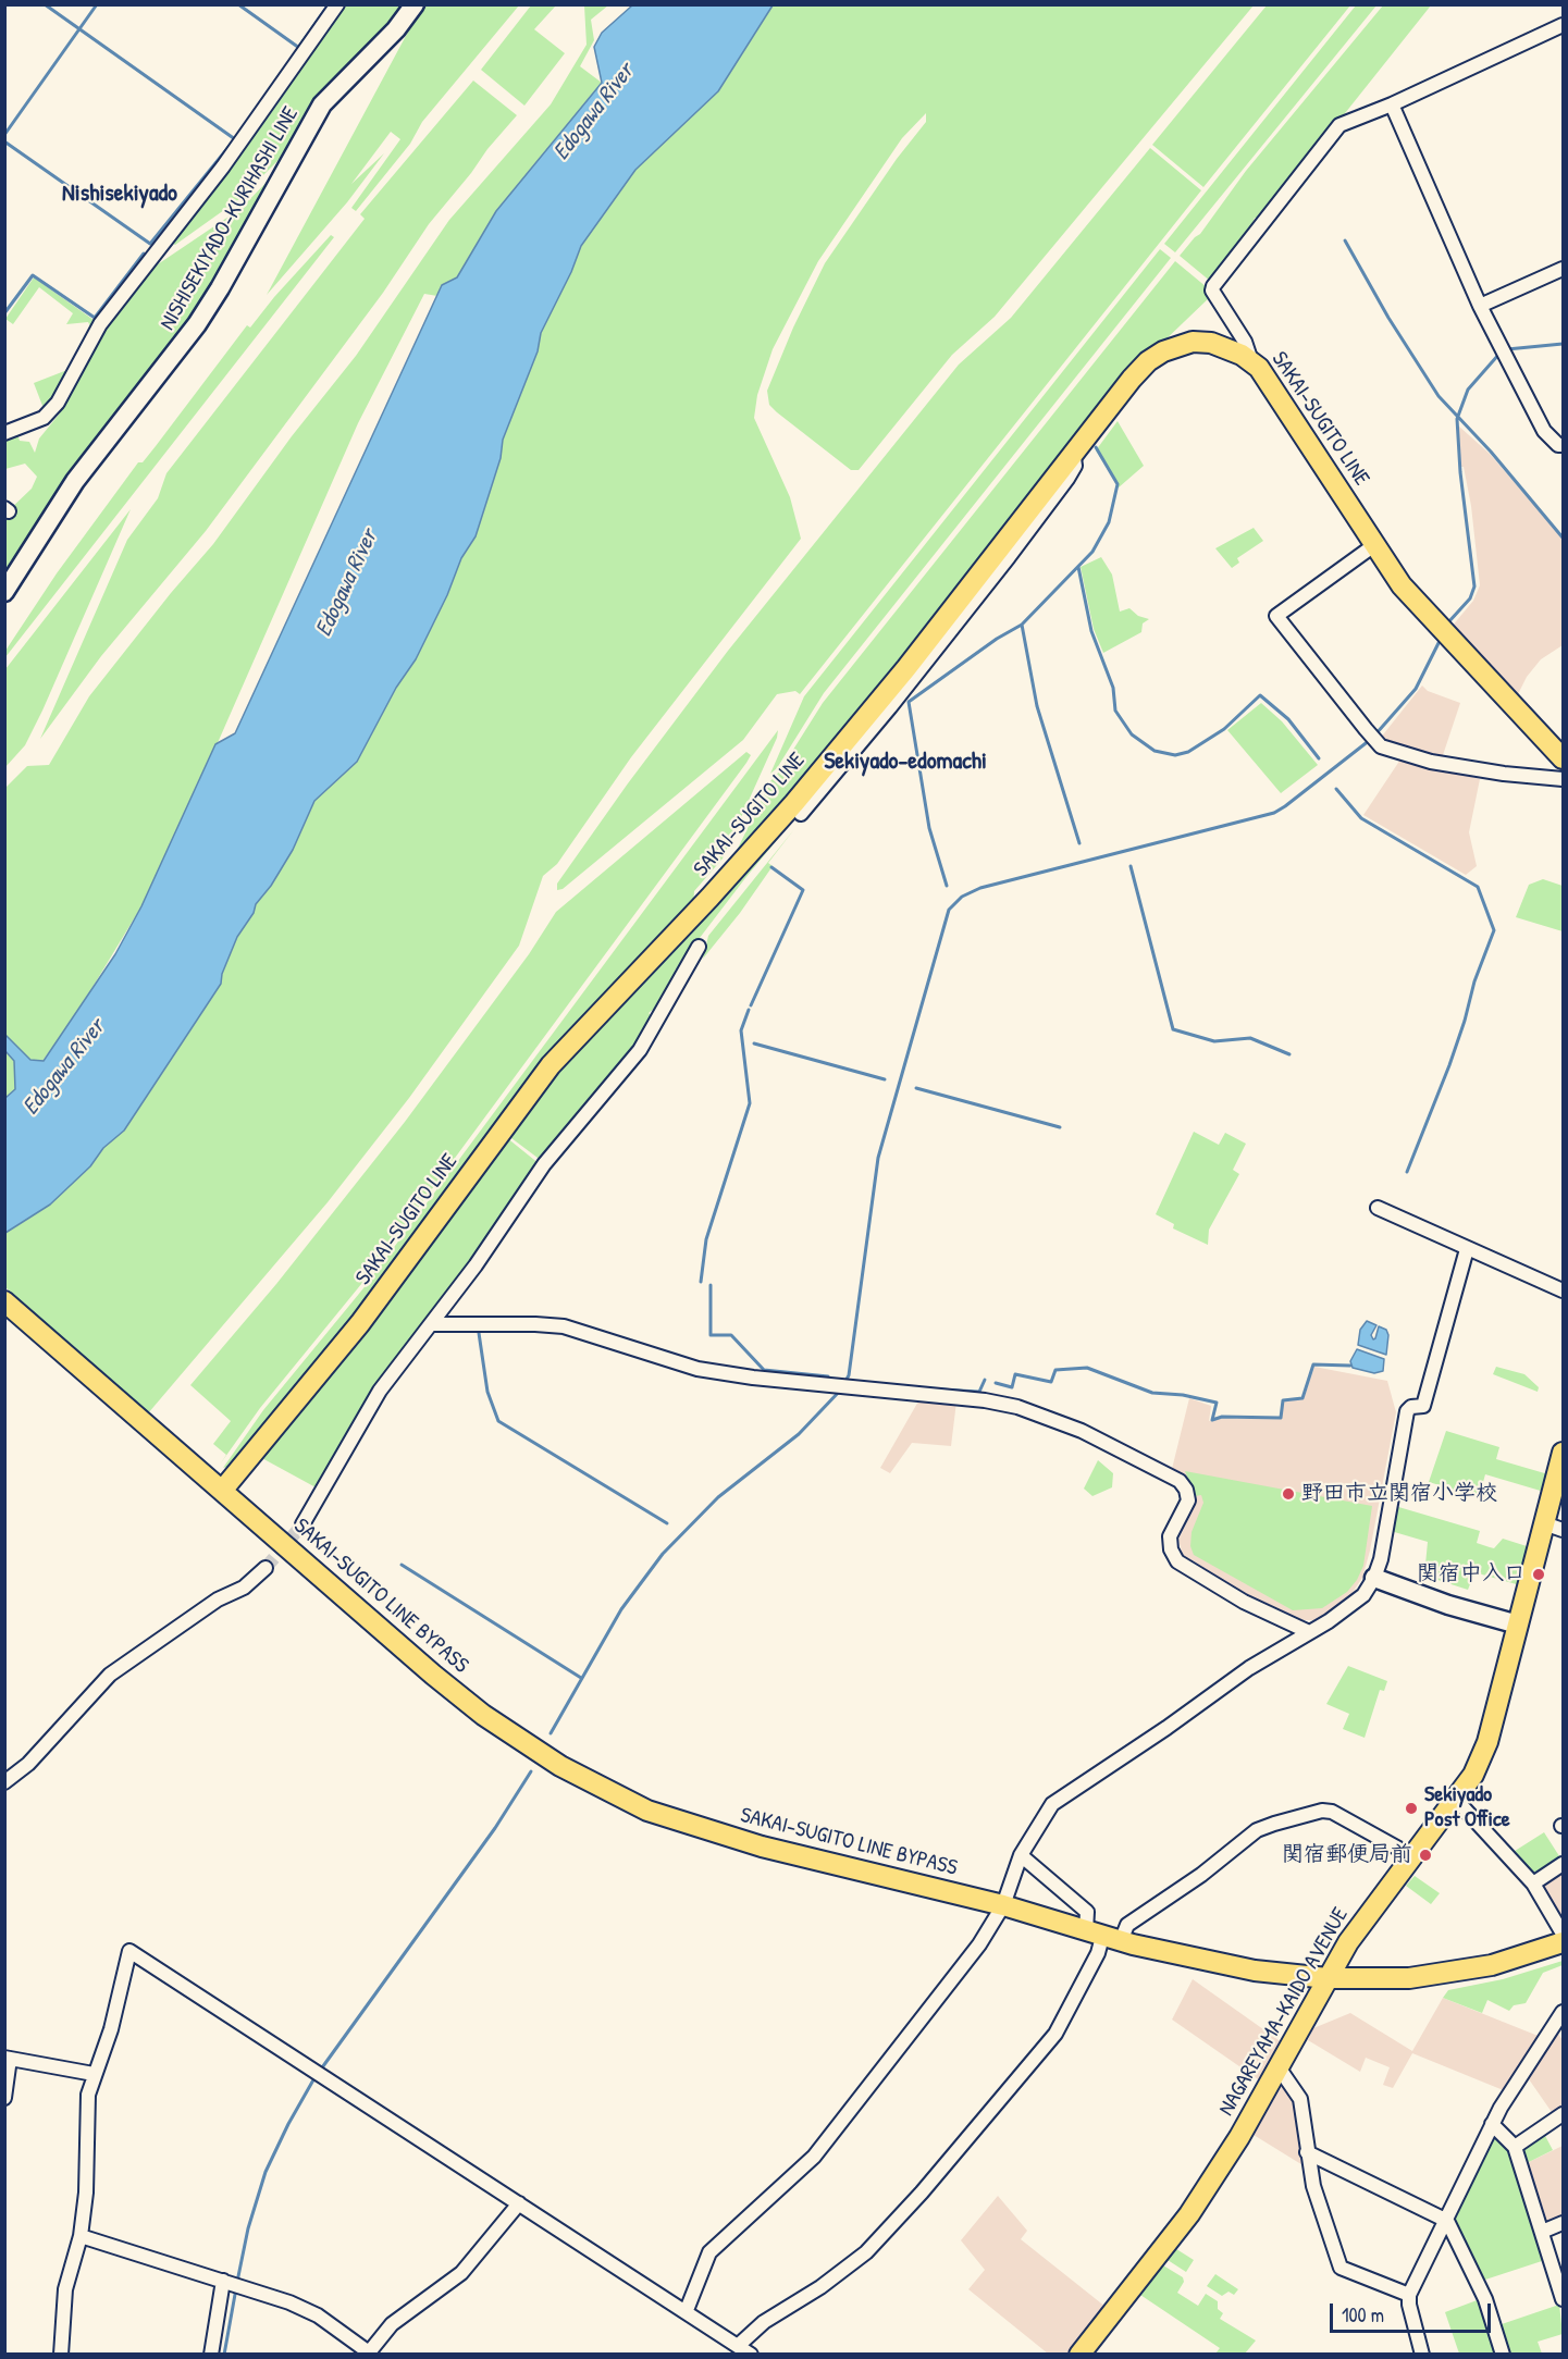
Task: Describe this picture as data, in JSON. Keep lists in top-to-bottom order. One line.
{"streets":{"main road":["NISHISEKIYADO-KURIHASHI LINE","SAKAI-SUGITO LINE","SAKAI-SUGITO LINE BYPASS","NAGAREYAMA-KAIDO AVENUE"]},"crossings":[["SAKAI-SUGITO LINE","SAKAI-SUGITO LINE BYPASS"],["SAKAI-SUGITO LINE BYPASS","NAGAREYAMA-KAIDO AVENUE"]],"districts":["Nishisekiyado","Sekiyado-edomachi"],"water":["Edogawa River"],"places":["野田市立関宿小学校","関宿中入口","Sekiyado Post Office","関宿郵便局前"],"scale_bar":"100 m"}
